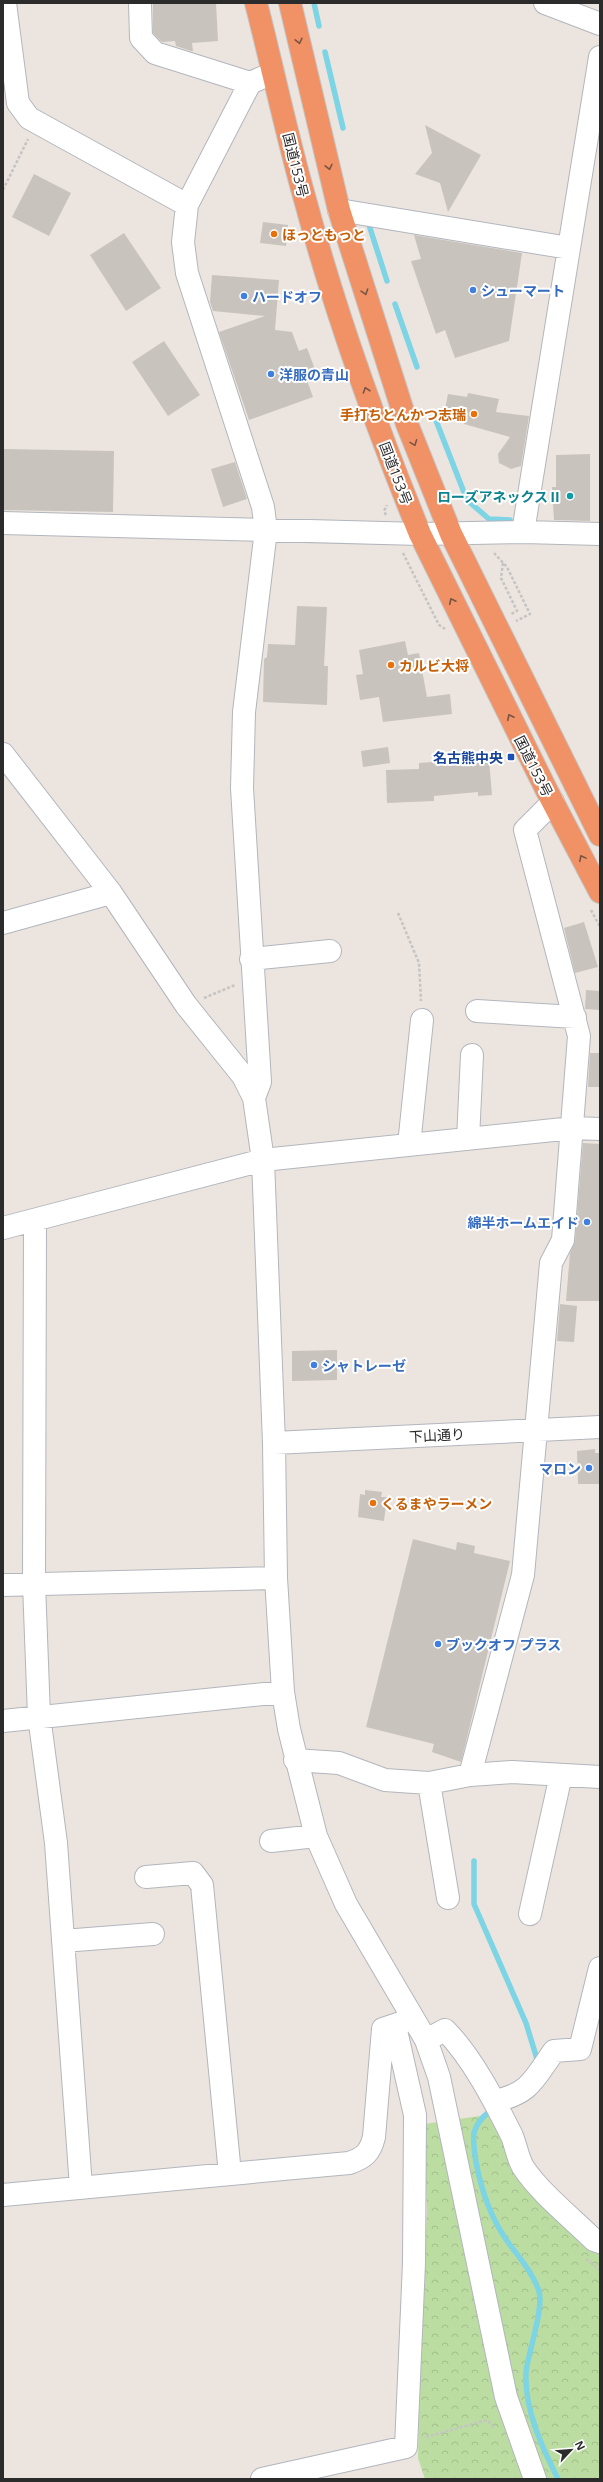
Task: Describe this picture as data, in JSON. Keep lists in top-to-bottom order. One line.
{"streets":{"highway":["国道153号"],"street":["下山通り"]},"places":{"other":["ほっともっと","シューマート","ハードオフ","洋服の青山","手打ちとんかつ志瑞","ローズアネックスⅡ","カルビ大将","綿半ホームエイド","シャトレーゼ","マロン","くるまやラーメン","ブックオフ プラス"],"transit":["名古熊中央"]},"north":"top right"}
